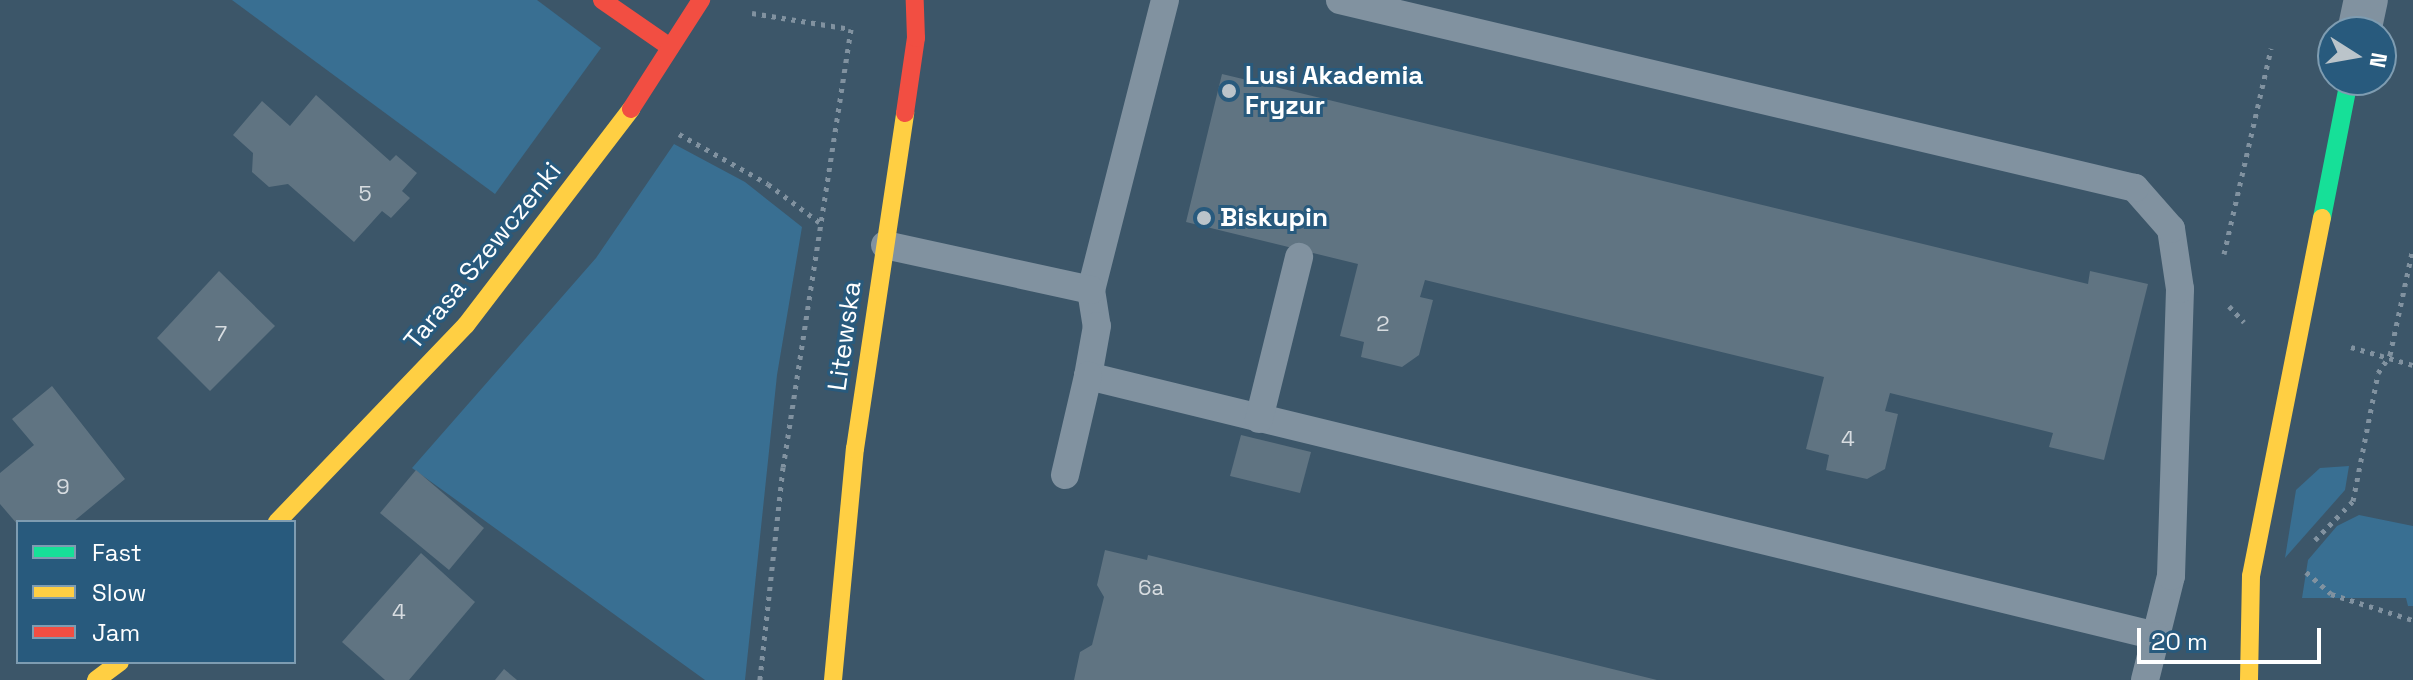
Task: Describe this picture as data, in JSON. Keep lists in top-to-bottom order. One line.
{"streets":{"street":["Tarasa Szewczenki","Litewska"]},"places":["Lusi Akademia Fryzur","Biskupin"],"house_numbers":["5","2","7","4","9","6a","4"],"legend":["Fast","Slow","Jam"],"scale_bar":"20 m","north":"right"}
